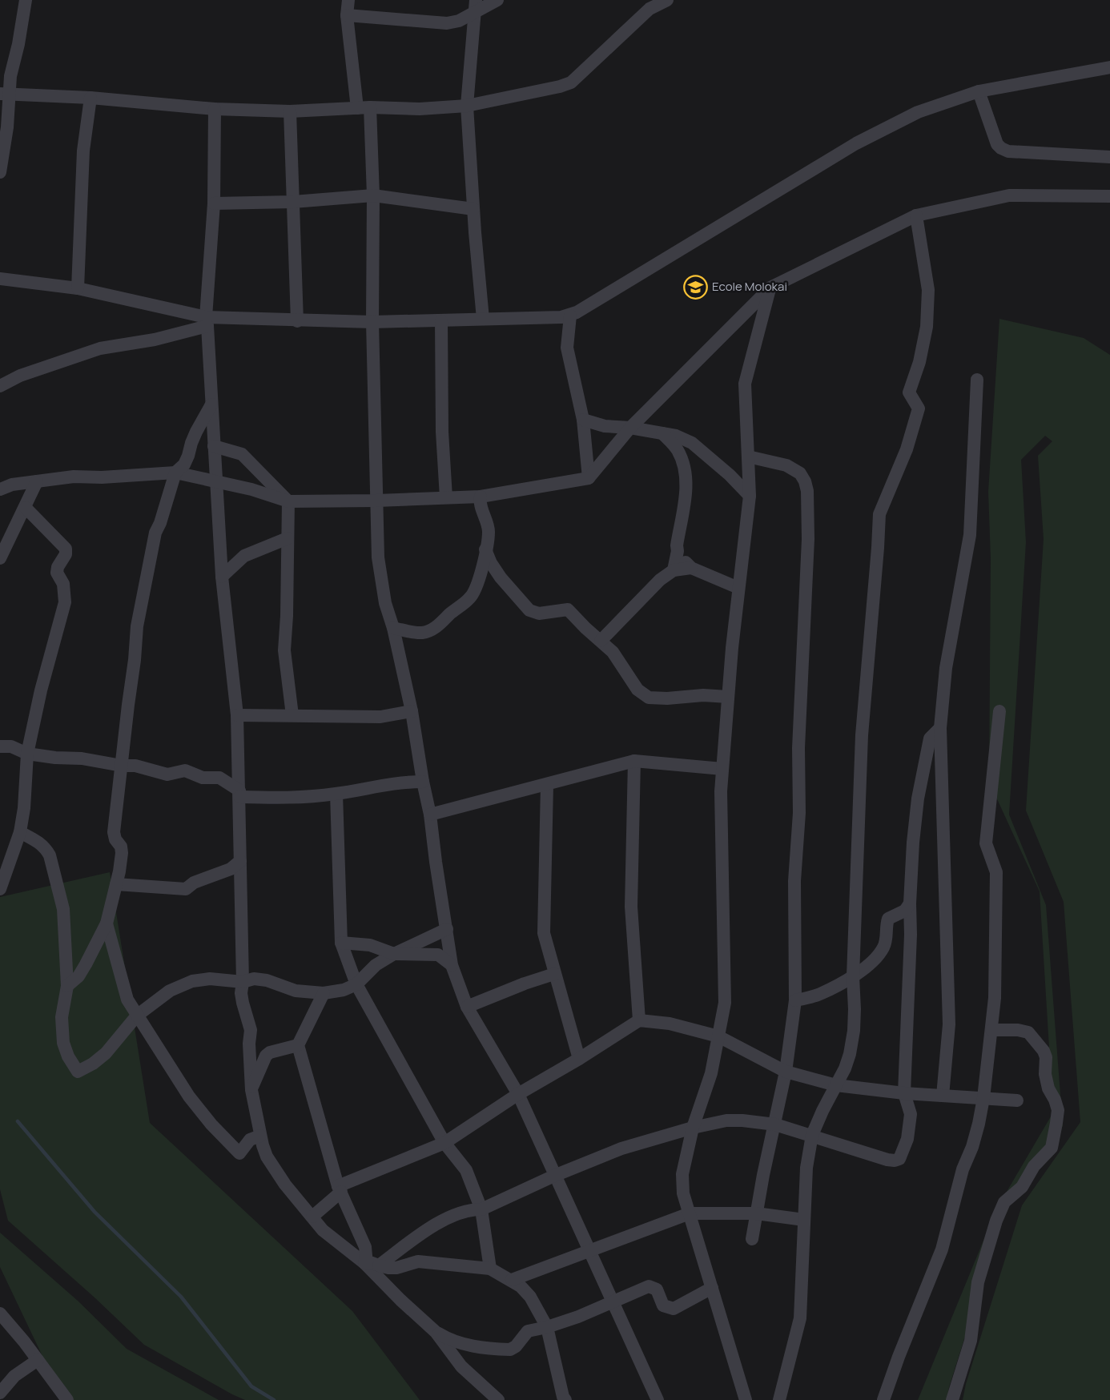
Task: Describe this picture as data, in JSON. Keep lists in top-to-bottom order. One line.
{"places":{"school or university":["Ecole Molokai"]}}
